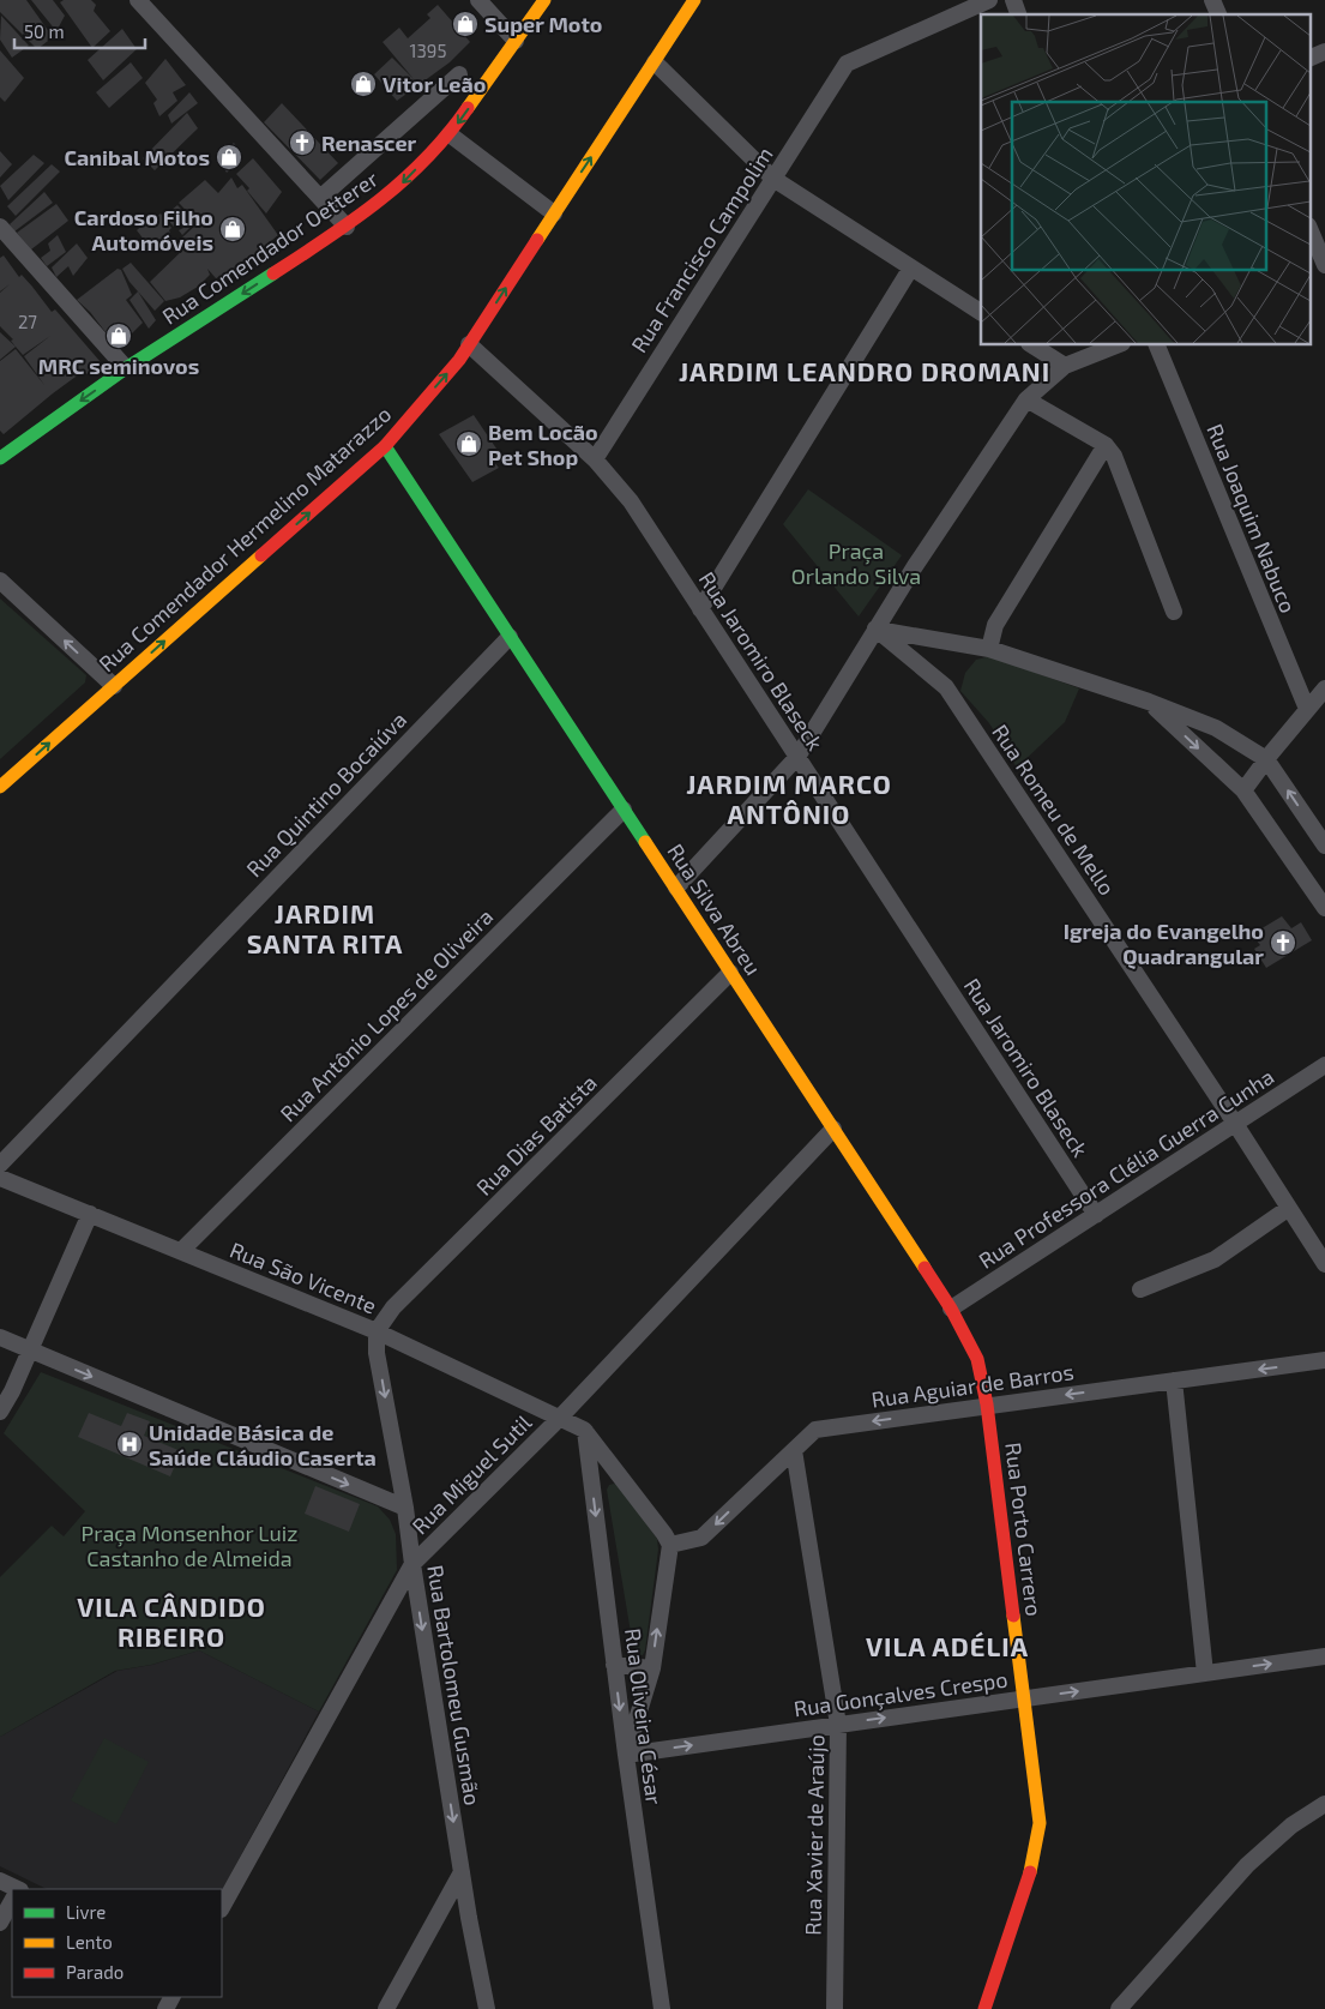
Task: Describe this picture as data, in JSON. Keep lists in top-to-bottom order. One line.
{"streets":{"main road":["Rua Comendador Oetterer","Rua Comendador Hermelino Matarazzo","Rua Silva Abreu","Rua Porto Carrero"],"street":["Rua Francisco Campolim","Rua Joaquim Nabuco","Rua Jaromiro Blaseck","Rua Quintino Bocaiúva","Rua Romeu de Mello","Rua Antônio Lopes de Oliveira","Rua Dias Batista","Rua Professora Clélia Guerra Cunha","Rua São Vicente","Rua Aguiar de Barros","Rua Miguel Sutil","Rua Bartolomeu Gusmão","Rua Gonçalves Crespo","Rua Oliveira César","Rua Xavier de Araújo"]},"crossings":[["Rua Francisco Campolim","Rua Jaromiro Blaseck"],["Rua Comendador Hermelino Matarazzo","Rua Jaromiro Blaseck"],["Rua Comendador Hermelino Matarazzo","Rua Silva Abreu"],["Rua Jaromiro Blaseck","Rua Professora Clélia Guerra Cunha"],["Rua Quintino Bocaiúva","Rua Silva Abreu"],["Rua Romeu de Mello","Rua Professora Clélia Guerra Cunha"],["Rua Silva Abreu","Rua Antônio Lopes de Oliveira"],["Rua Silva Abreu","Rua Dias Batista"],["Rua Silva Abreu","Rua Professora Clélia Guerra Cunha"],["Rua Silva Abreu","Rua Aguiar de Barros"],["Rua Silva Abreu","Rua Miguel Sutil"],["Rua Silva Abreu","Rua Porto Carrero"],["Rua Antônio Lopes de Oliveira","Rua São Vicente"],["Rua Dias Batista","Rua São Vicente"],["Rua Dias Batista","Rua Bartolomeu Gusmão"],["Rua São Vicente","Rua Miguel Sutil"],["Rua São Vicente","Rua Bartolomeu Gusmão"],["Rua São Vicente","Rua Oliveira César"],["Rua Aguiar de Barros","Rua Porto Carrero"],["Rua Aguiar de Barros","Rua Xavier de Araújo"],["Rua Miguel Sutil","Rua Bartolomeu Gusmão"],["Rua Porto Carrero","Rua Gonçalves Crespo"],["Rua Gonçalves Crespo","Rua Oliveira César"],["Rua Gonçalves Crespo","Rua Xavier de Araújo"]],"one_way":["Rua Comendador Oetterer","Rua Comendador Hermelino Matarazzo","Rua Aguiar de Barros","Rua Bartolomeu Gusmão","Rua Gonçalves Crespo"],"districts":["JARDIM LEANDRO DROMANI","JARDIM MARCO ANTÔNIO","JARDIM SANTA RITA","VILA CÂNDIDO RIBEIRO","VILA ADÉLIA"],"parks":["Praça Orlando Silva","Praça Monsenhor Luiz Castanho de Almeida"],"places":{"shop":["Super Moto","Vitor Leão","Canibal Motos","Cardoso Filho Automóveis","MRC seminovos","Bem Locão Pet Shop"],"church":["Renascer","Igreja do Evangelho Quadrangular"],"hospital":["Unidade Básica de Saúde Cláudio Caserta"]},"house_numbers":["1395","27"],"legend":["Livre","Lento","Parado"],"scale_bar":"50 m"}
